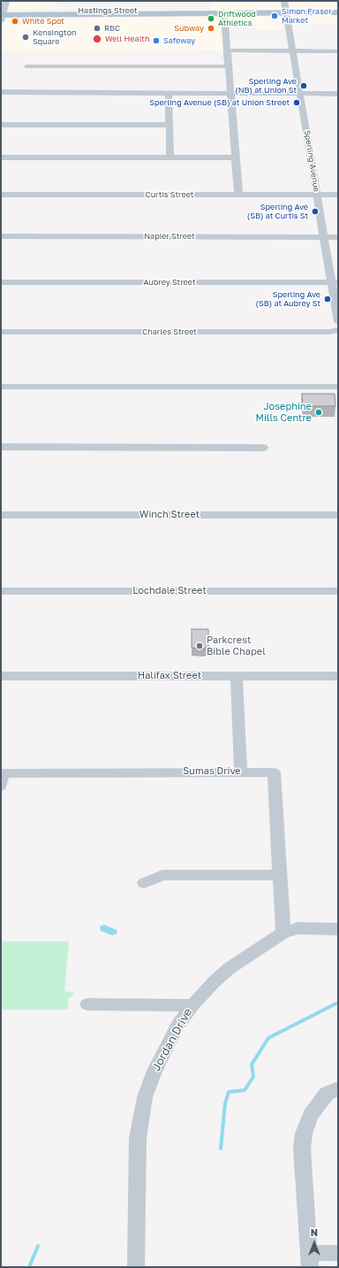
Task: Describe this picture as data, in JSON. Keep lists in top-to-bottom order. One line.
{"streets":{"main road":["Hastings Street"],"street":["Sperling Avenue","Curtis Street","Napier Street","Aubrey Street","Charles Street","Winch Street","Lochdale Street","Halifax Street","Sumas Drive","Jordan Drive"]},"crossings":[["Hastings Street","Sperling Avenue"],["Sperling Avenue","Curtis Street"],["Sperling Avenue","Napier Street"],["Sperling Avenue","Aubrey Street"],["Sumas Drive","Jordan Drive"]],"places":["Simon Fraser Market","Driftwood Athletics","White Spot","RBC","Subway","Kensington Square","Well Health","Safeway","Sperling Ave (NB) at Union St","Sperling Avenue (SB) at Union Street","Sperling Ave (SB) at Curtis St","Sperling Ave (SB) at Aubrey St","Josephine Mills Centre","Parkcrest Bible Chapel"],"north":"top"}
